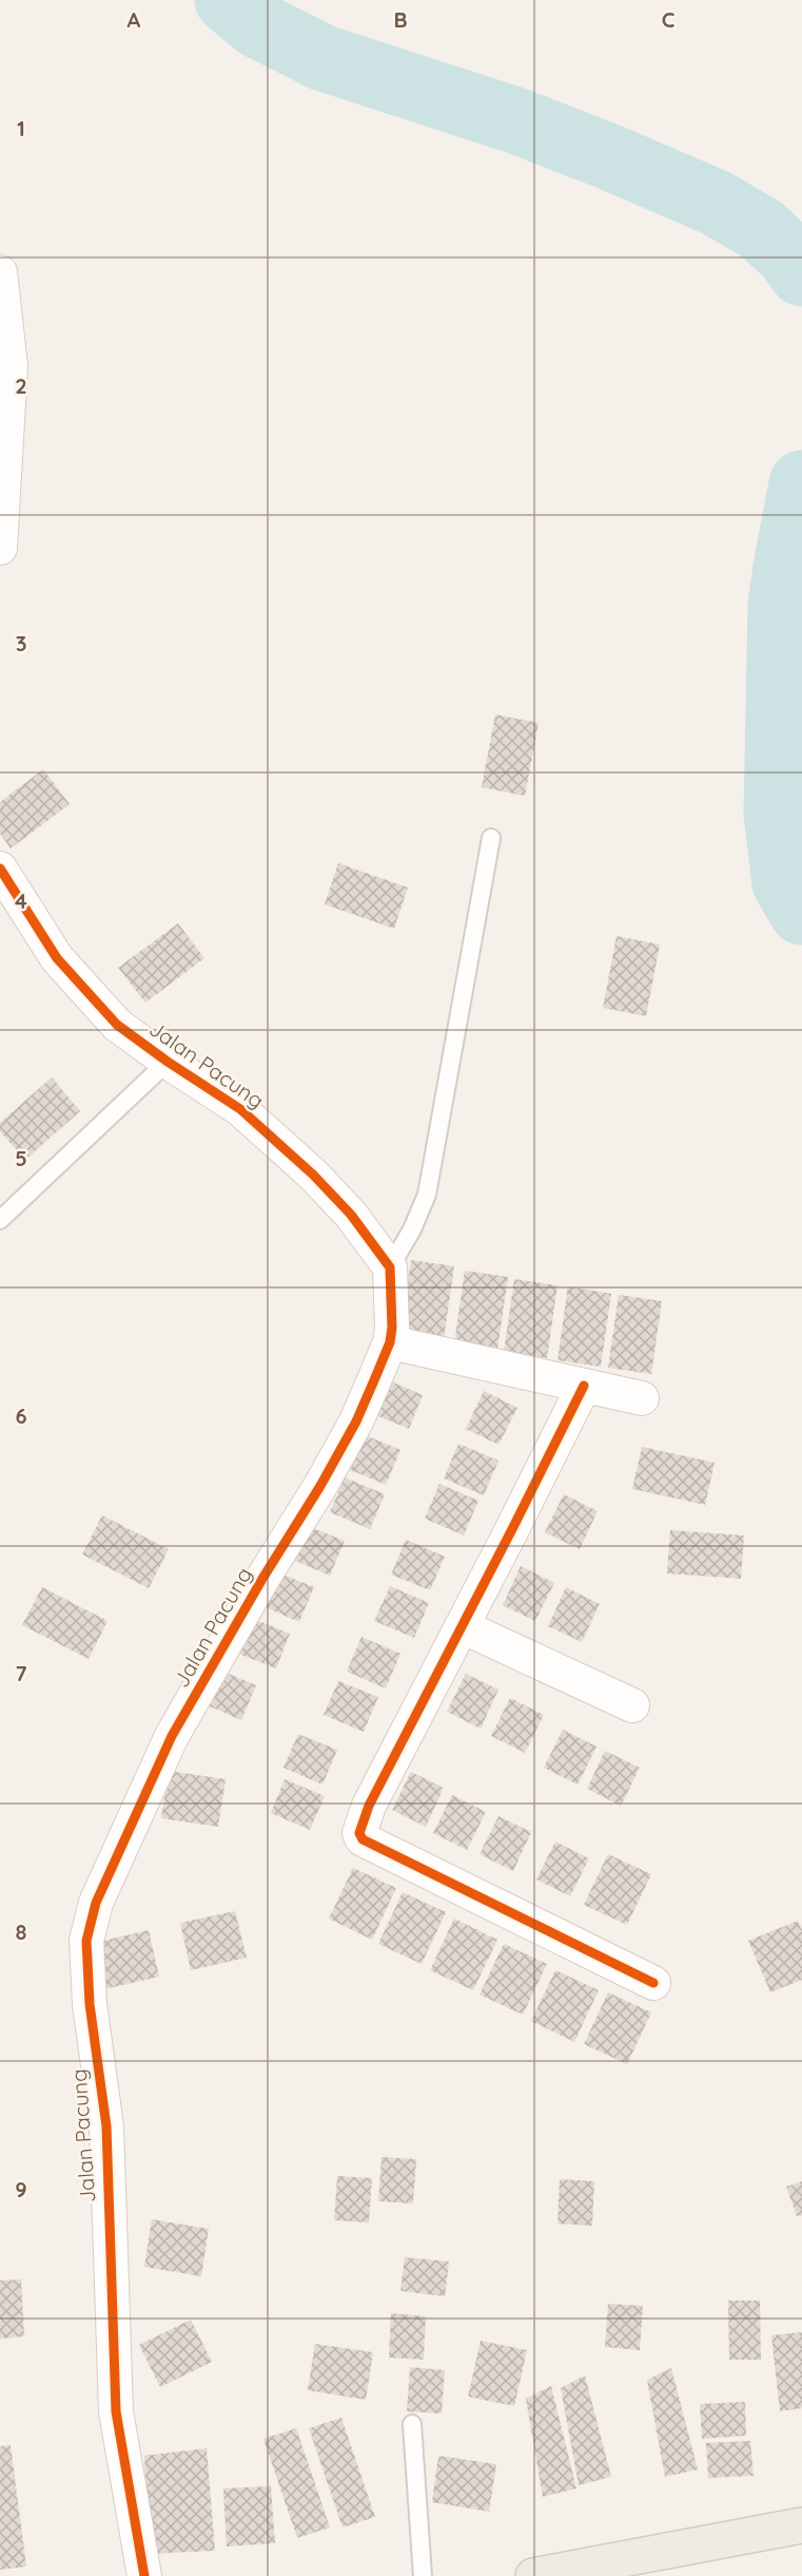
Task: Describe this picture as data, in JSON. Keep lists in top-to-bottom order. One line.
{"streets":{"street":["Jalan Pacung"]},"grid":{"columns":["A","B","C"],"rows":["1","2","3","4","5","6","7","8","9"]}}
